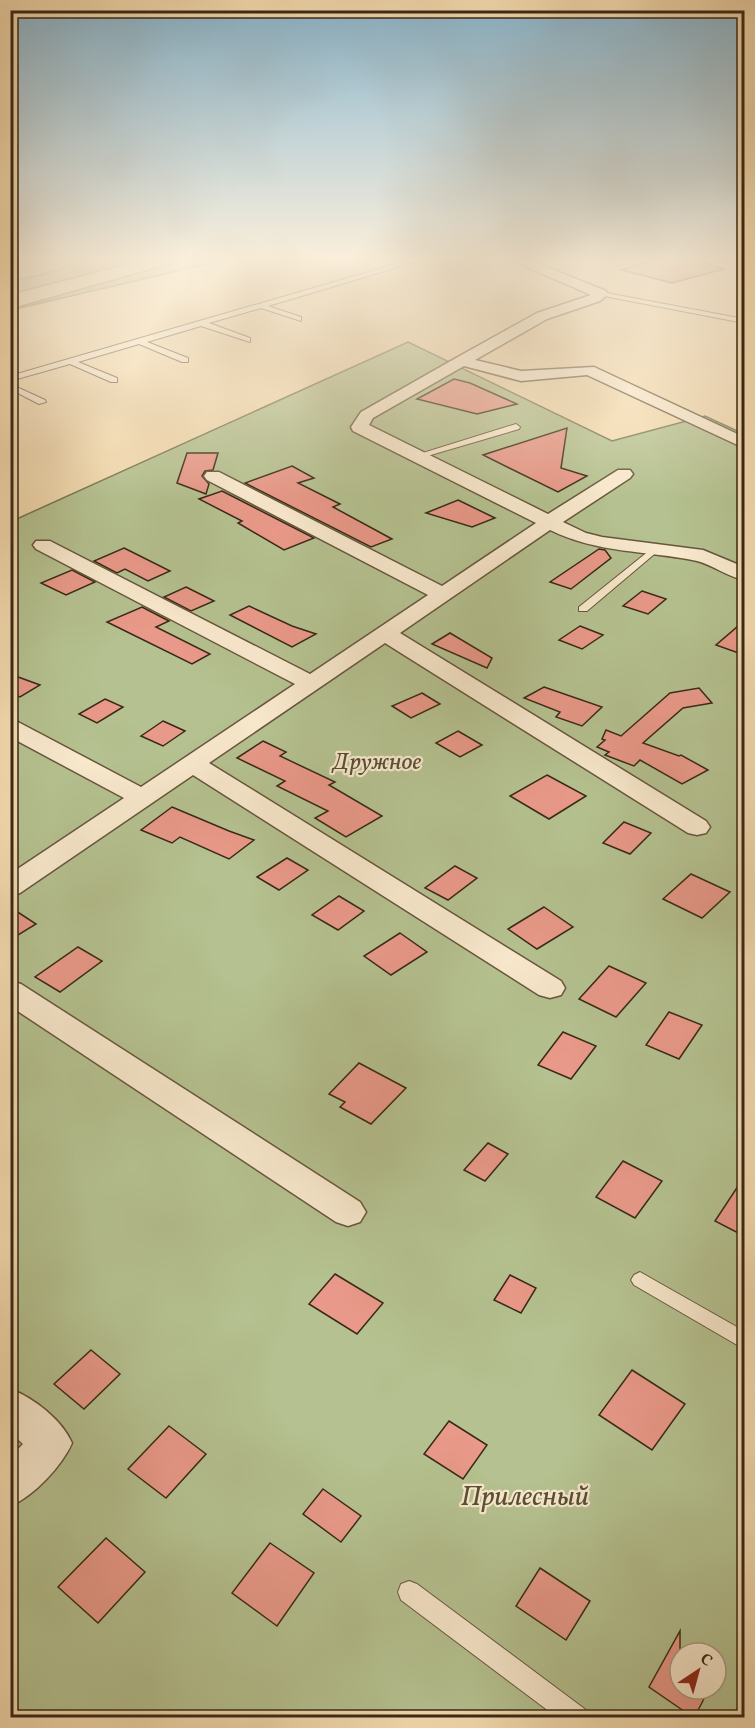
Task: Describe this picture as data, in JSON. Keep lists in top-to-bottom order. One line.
{"parks":["Дружное","Прилесный"],"north":"top right"}
